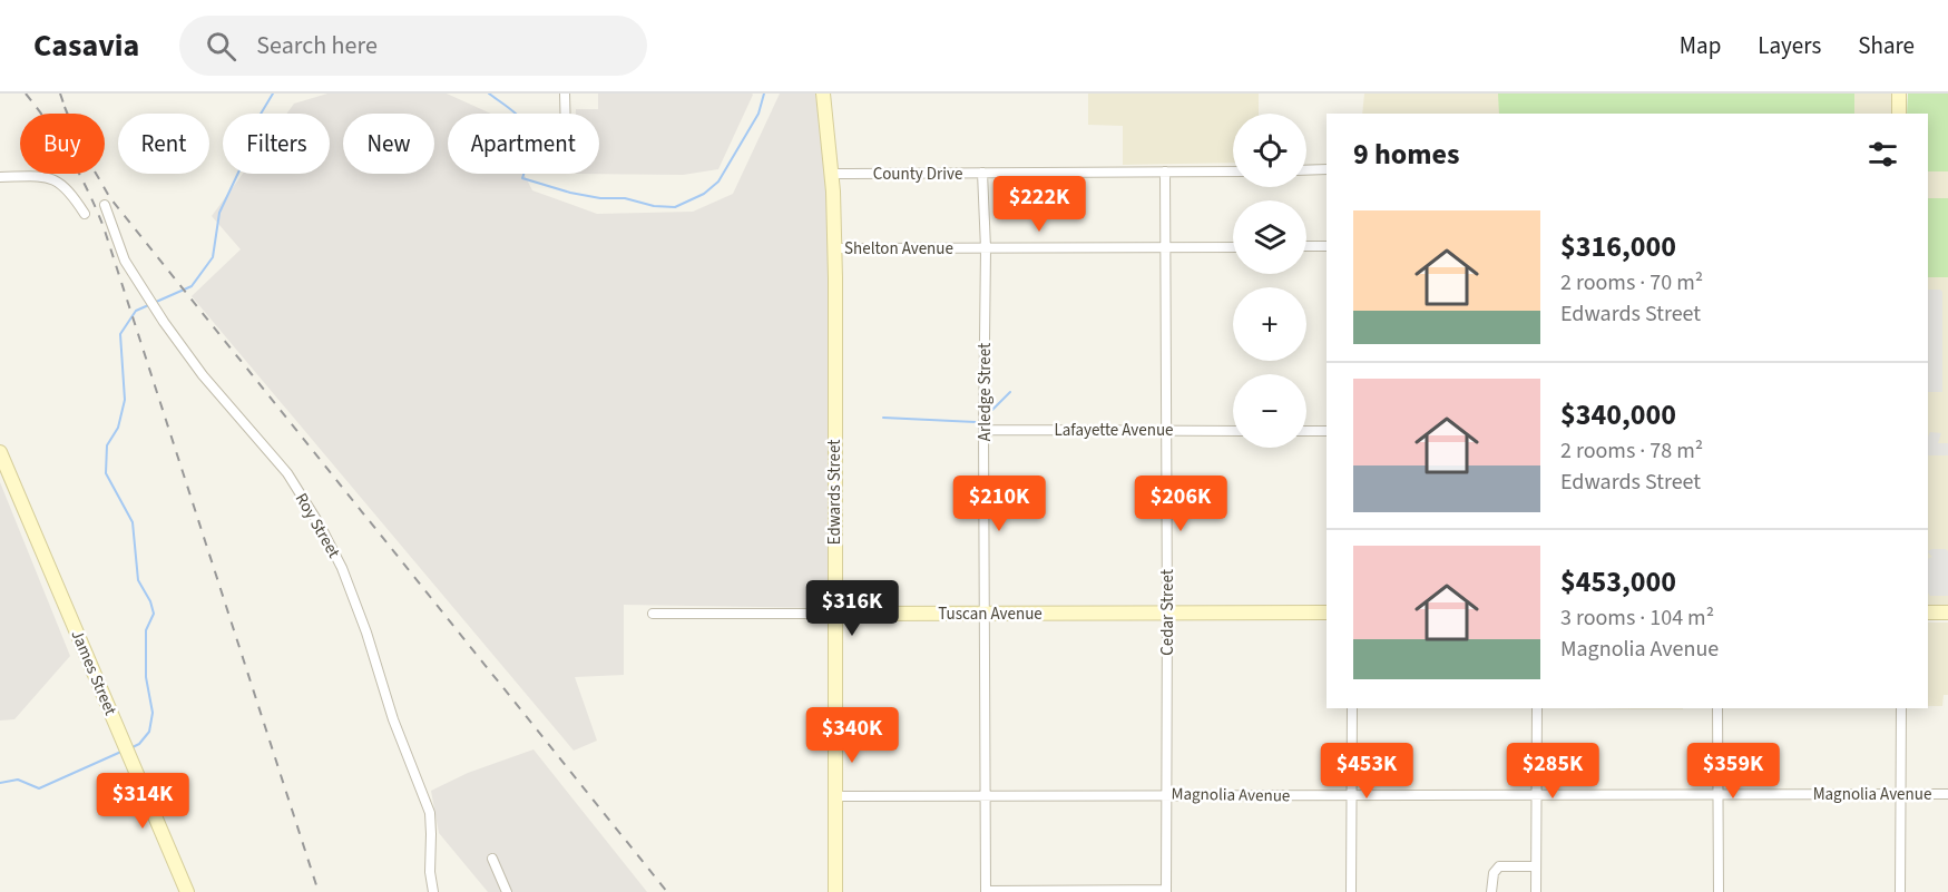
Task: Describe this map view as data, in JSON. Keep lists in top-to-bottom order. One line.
{"streets":{"main road":["Edwards Street","Tuscan Avenue","James Street"],"street":["County Drive","Shelton Avenue","Arledge Street","Lafayette Avenue","Roy Street","Cedar Street","Magnolia Avenue"]},"crossings":[["County Drive","Arledge Street"],["County Drive","Edwards Street"],["County Drive","Cedar Street"],["Shelton Avenue","Arledge Street"],["Shelton Avenue","Edwards Street"],["Shelton Avenue","Cedar Street"],["Arledge Street","Lafayette Avenue"],["Arledge Street","Tuscan Avenue"],["Arledge Street","Magnolia Avenue"],["Lafayette Avenue","Cedar Street"],["Edwards Street","Tuscan Avenue"],["Edwards Street","Magnolia Avenue"],["Cedar Street","Tuscan Avenue"],["Cedar Street","Magnolia Avenue"]],"page":{"header":"Casavia","search":"Search here","nav":["Map","Layers","Share"],"map_buttons":["+","−"],"chip":["Buy","Rent","Filters","New","Apartment"],"heading":"9 homes","price":["$222K","$210K","$206K","$316K","$340K","$453K","$285K","$359K","$314K"],"list":[{"name":"$316,000","note":"2 rooms · 70 m² · Edwards Street"},{"name":"$340,000","note":"2 rooms · 78 m² · Edwards Street"},{"name":"$453,000","note":"3 rooms · 104 m² · Magnolia Avenue"}]}}
